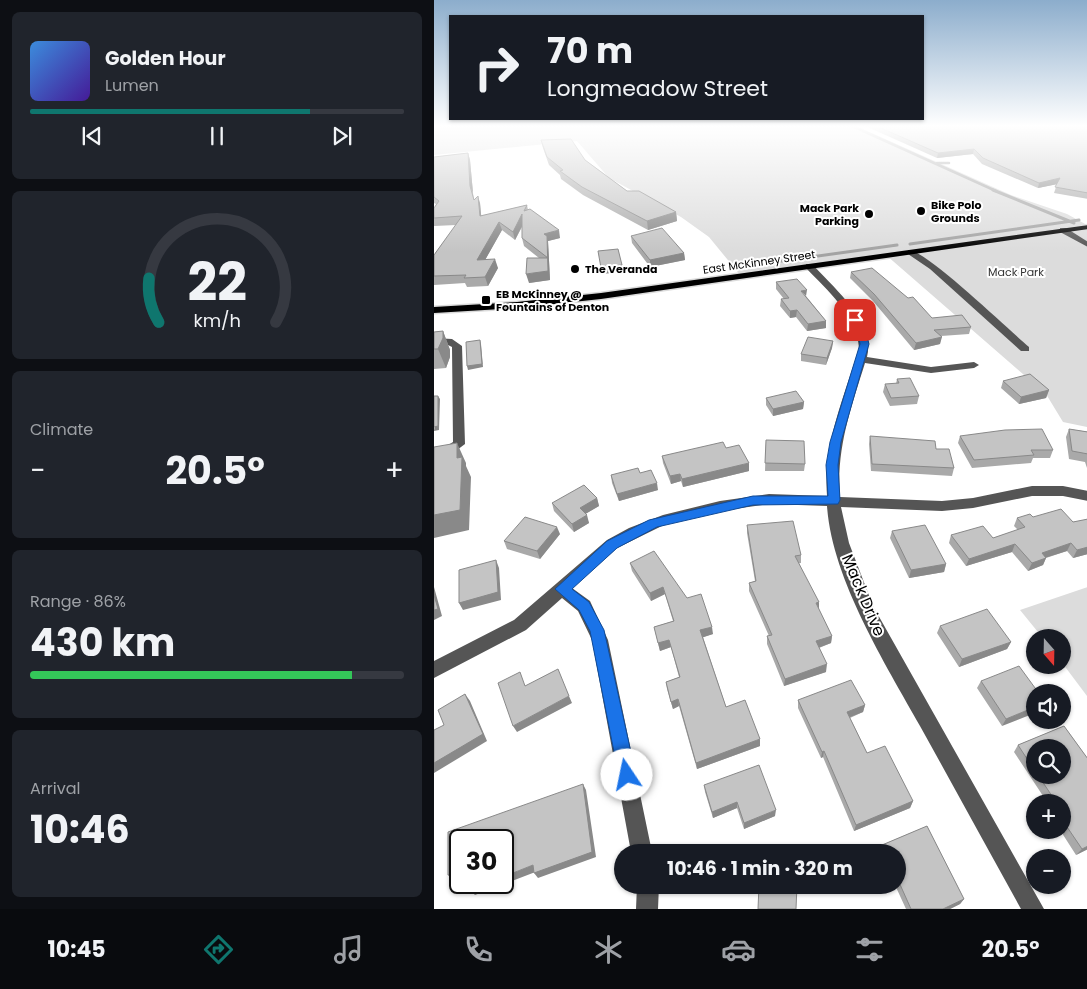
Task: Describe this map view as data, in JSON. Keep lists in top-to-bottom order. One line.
{"streets":{"main road":["East McKinney Street"],"street":["Mack Drive"]},"crossings":[["East McKinney Street","Mack Drive"]],"parks":["Mack Park"],"places":{"other":["Bike Polo Grounds","Mack Park Parking","The Veranda"],"transit":["EB McKinney @ Fountains of Denton"]},"north":"bottom","page":{"turn":["70 m","Longmeadow Street"],"song":["Golden Hour","Lumen"],"tile":["Climate",["Range · 86%","430 km"],["Arrival","10:46"]],"heat":["−","20.5°","+"],"map_buttons":["+","−"],"limit":"30","trip":"10:46 · 1 min · 320 m","tabs":["10:45","20.5°"],"gauge":["22","km/h"]}}
